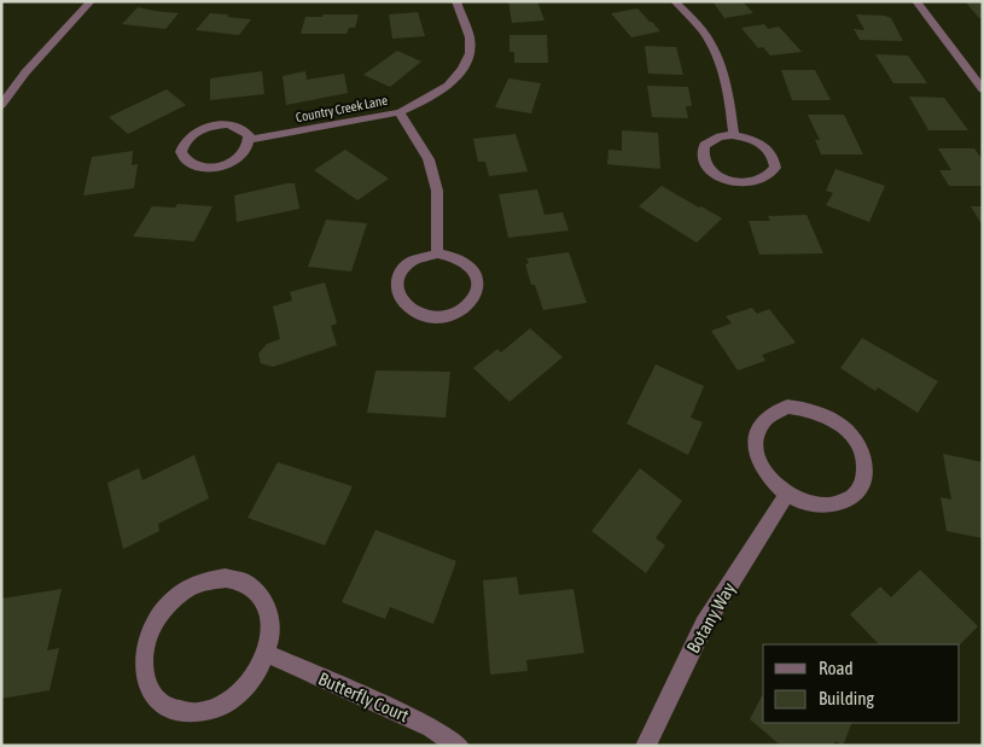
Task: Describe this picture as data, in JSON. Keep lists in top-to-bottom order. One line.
{"streets":{"street":["Country Creek Lane","Botany Way","Butterfly Court"]},"legend":["Road","Building"]}
